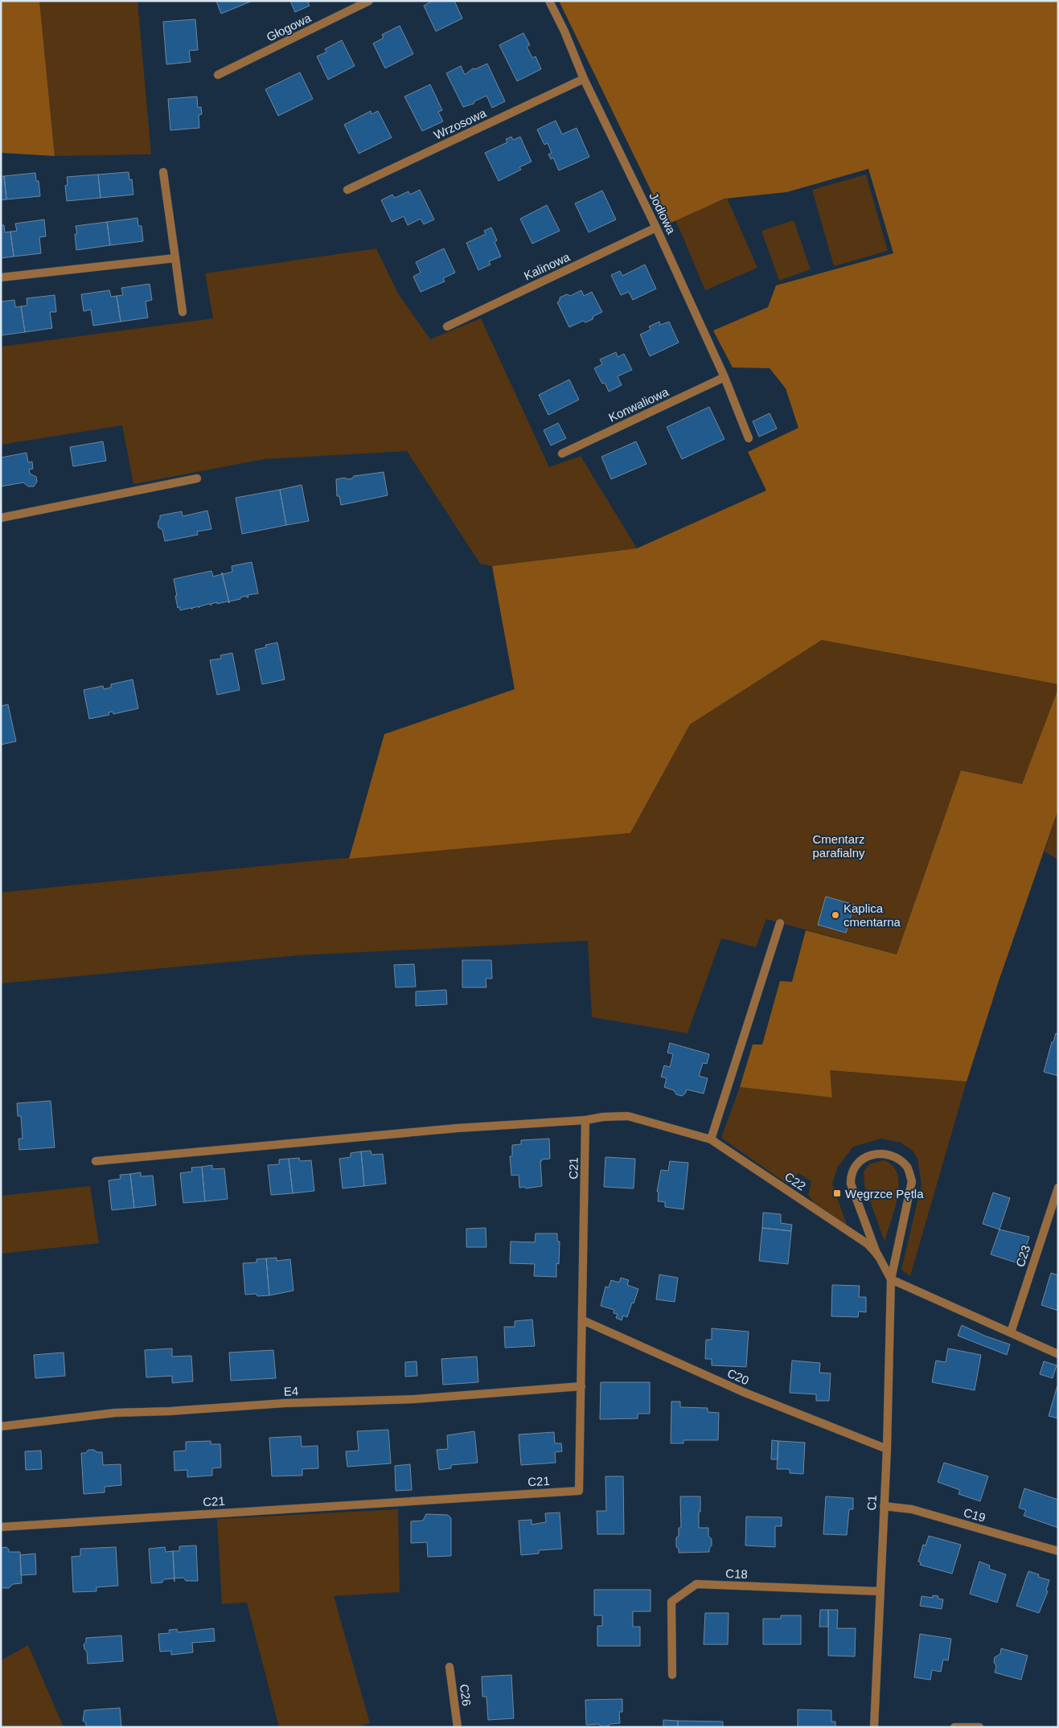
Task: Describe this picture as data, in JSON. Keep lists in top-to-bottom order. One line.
{"streets":{"street":["Głogowa","Wrzosowa","Jodłowa","Kalinowa","Konwaliowa","C21","C22","C23","C20","E4","C1","C19","C18","C26"]},"crossings":[["Wrzosowa","Jodłowa"],["Jodłowa","Kalinowa"],["Jodłowa","Konwaliowa"],["C21","C20"],["C21","E4"],["C22","C1"],["C20","C1"],["C1","C19"],["C1","C18"]],"parks":["Cmentarz parafialny"],"places":{"other":["Kaplica cmentarna"],"transit":["Węgrzce Pętla"]}}
